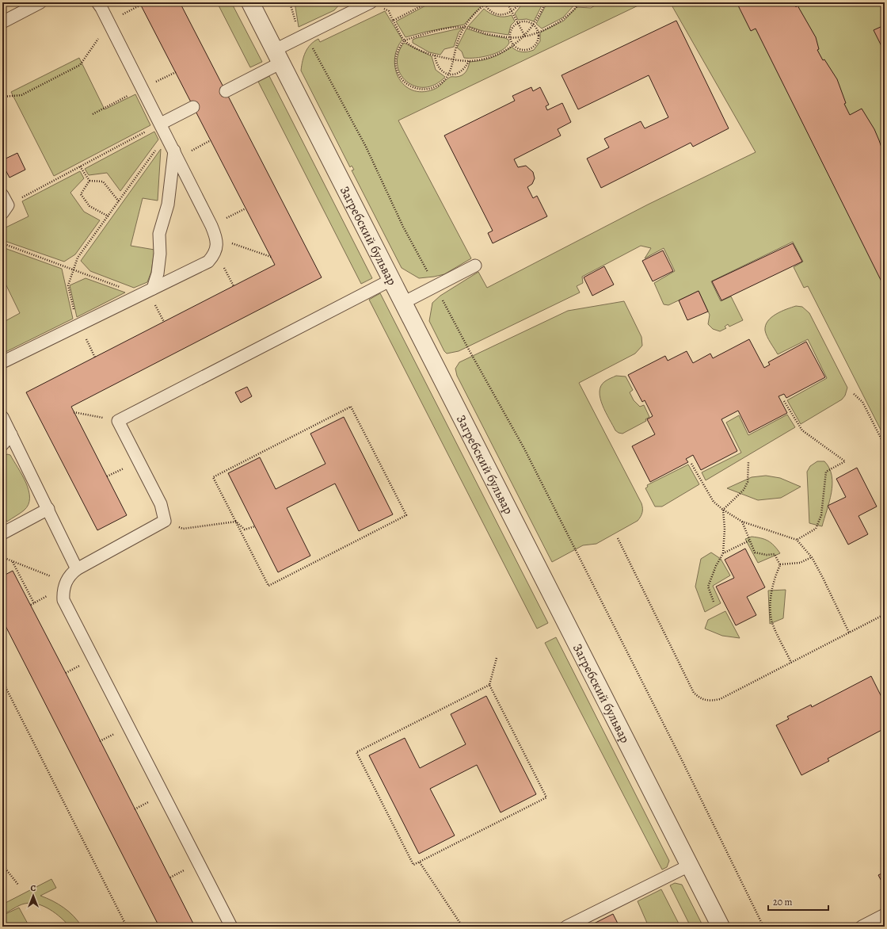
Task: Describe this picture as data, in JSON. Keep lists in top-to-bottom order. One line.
{"streets":{"street":["Загребский бульвар"]},"scale_bar":"20 m","north":"top"}
